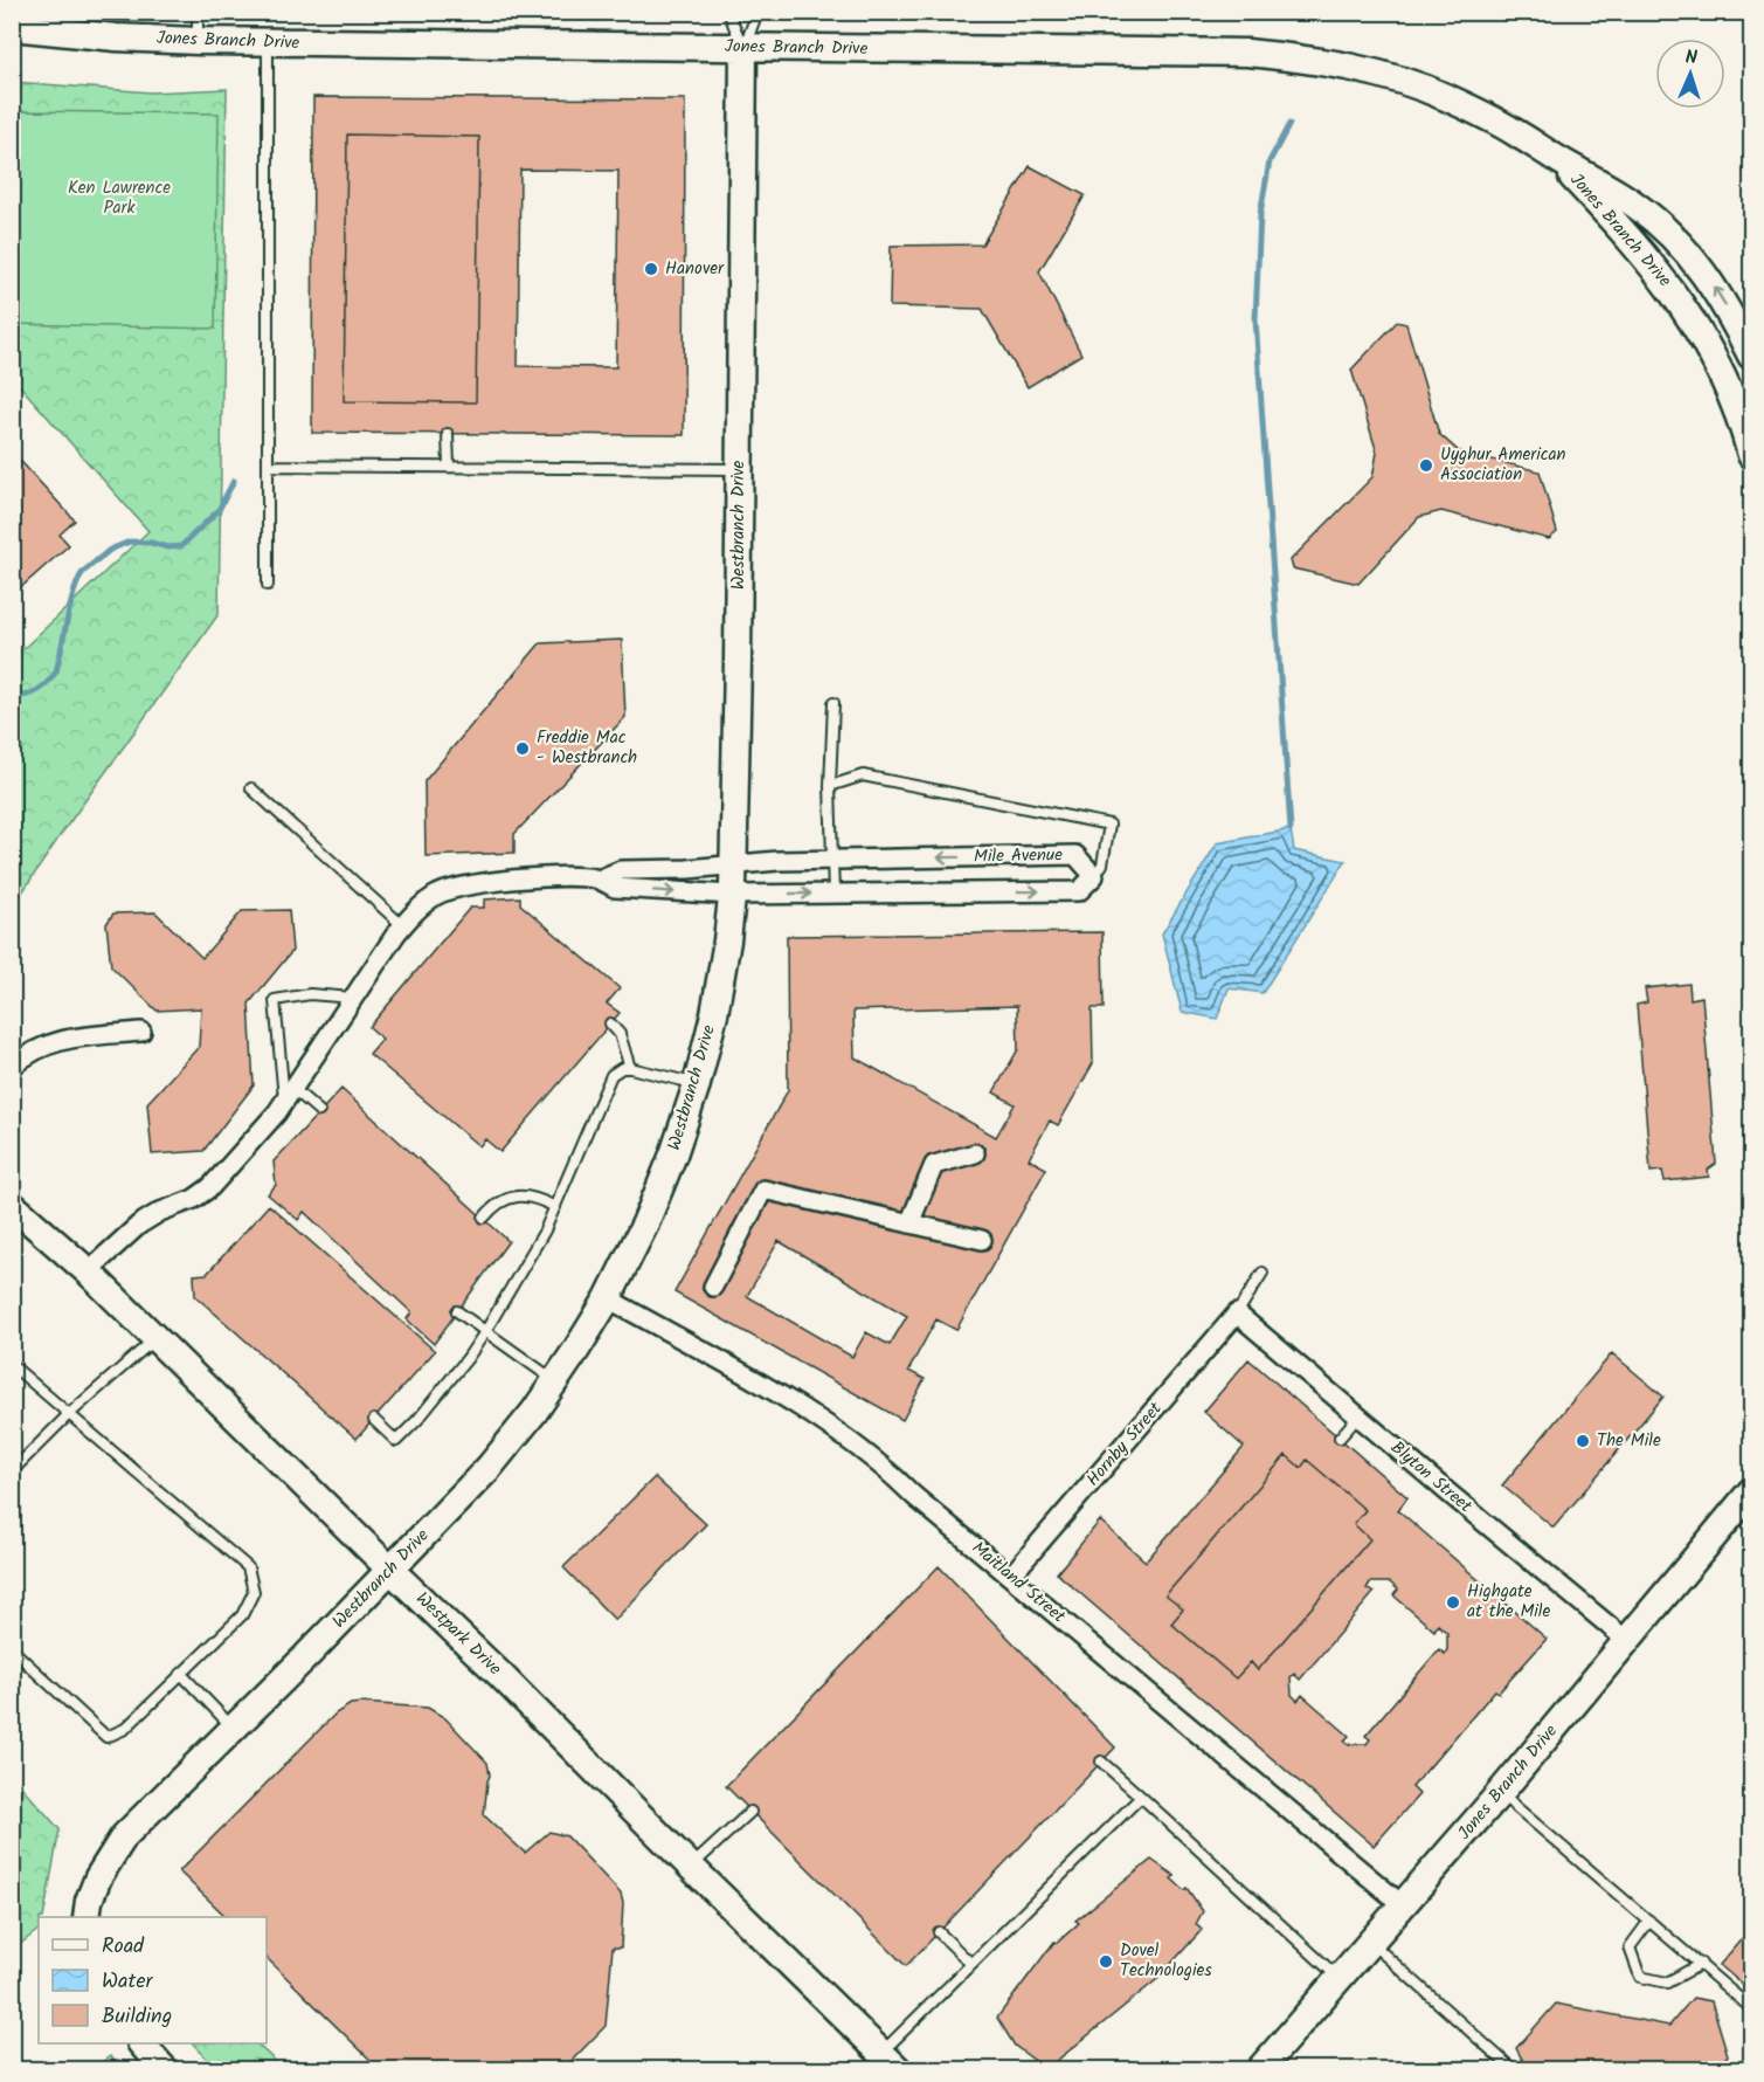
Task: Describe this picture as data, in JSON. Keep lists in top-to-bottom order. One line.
{"streets":{"street":["Jones Branch Drive","Westbranch Drive","Mile Avenue","Hornby Street","Blyton Street","Maitland Street","Westpark Drive"]},"crossings":[["Jones Branch Drive","Westbranch Drive"],["Jones Branch Drive","Blyton Street"],["Jones Branch Drive","Maitland Street"],["Westbranch Drive","Mile Avenue"],["Westbranch Drive","Maitland Street"],["Westbranch Drive","Westpark Drive"],["Hornby Street","Blyton Street"],["Hornby Street","Maitland Street"]],"parks":["Ken Lawrence Park"],"places":["Hanover","Uyghur American Association","Freddie Mac - Westbranch","The Mile","Highgate at the Mile","Dovel Technologies"],"legend":["Road","Water","Building"],"north":"top"}
